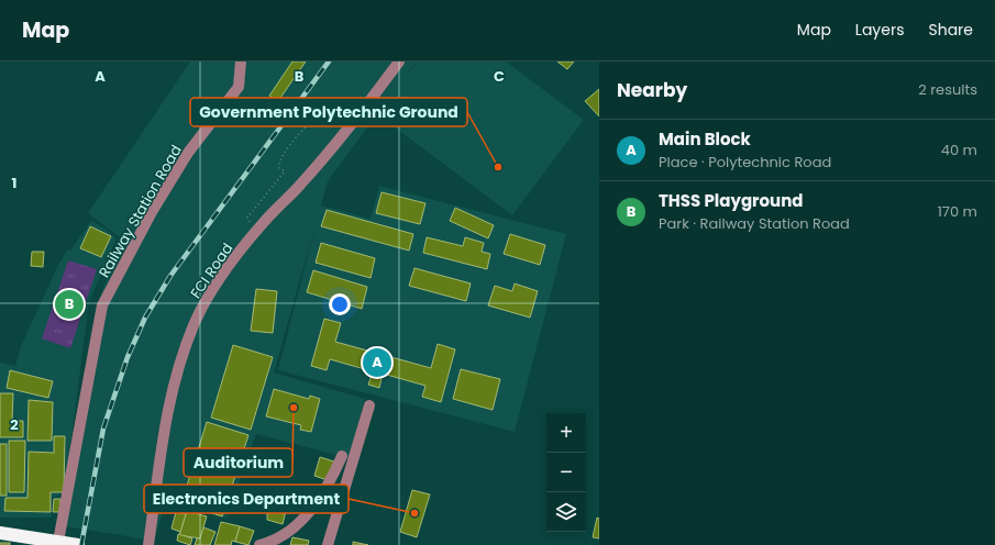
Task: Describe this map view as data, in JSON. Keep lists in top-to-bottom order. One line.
{"streets":{"street":["Railway Station Road","FCI Road"]},"places":["Government Polytechnic Ground","Auditorium","Electronics Department"],"page":{"header":"Map","nav":["Map","Layers","Share"],"heading":["Nearby","2 results"],"list":[{"mark":"A","name":"Main Block","note":"Place · Polytechnic Road","value":"40 m"},{"mark":"B","name":"THSS Playground","note":"Park · Railway Station Road","value":"170 m"}],"pins":["B","A"],"map_buttons":["+","−"]},"grid":{"columns":["A","B","C"],"rows":["1","2"]}}
